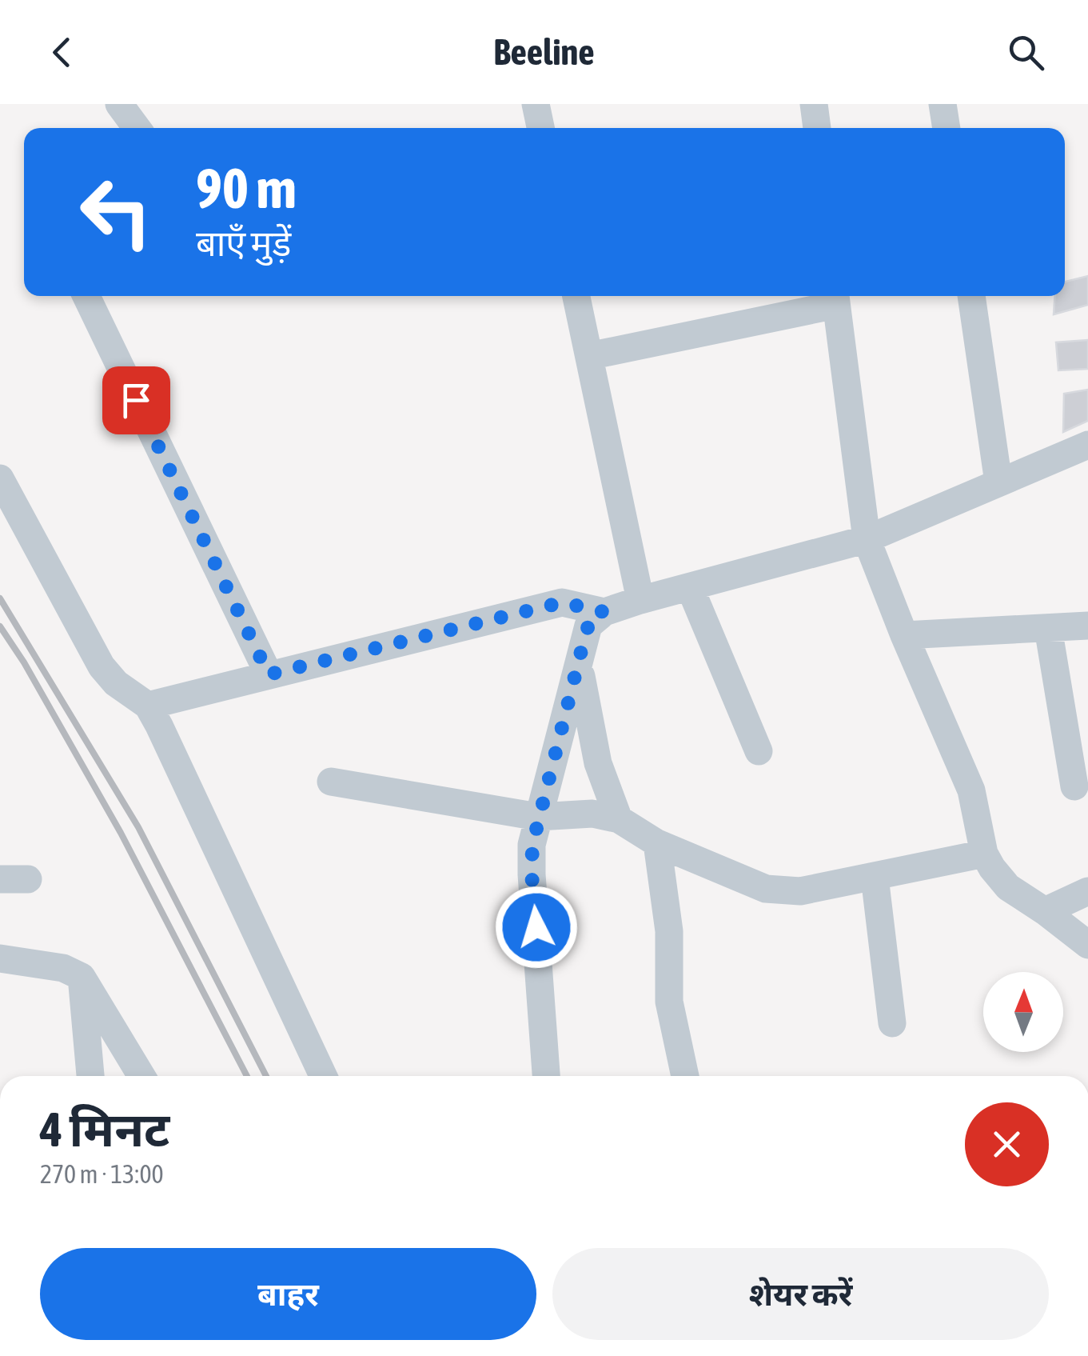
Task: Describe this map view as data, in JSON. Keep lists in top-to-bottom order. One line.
{"north":"top","page":{"header":"Beeline","turn":["90 m","बाएँ मुड़ें"],"heading":["4 मिनट","270 m · 13:00"],"buttons":["बाहर","शेयर करें"]}}
